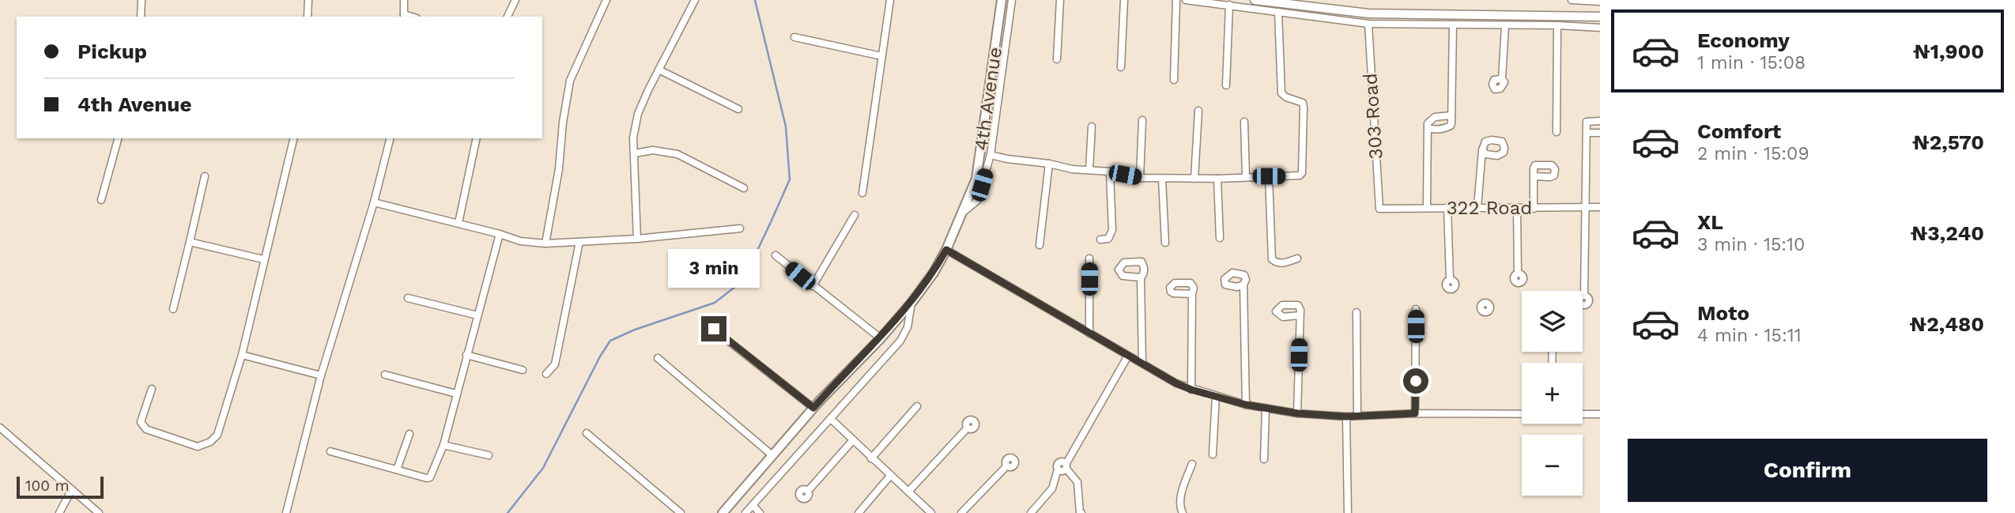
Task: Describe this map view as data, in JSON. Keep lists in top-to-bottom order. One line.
{"streets":{"main road":["4th Avenue"],"street":["303 Road","322 Road"]},"crossings":[["303 Road","322 Road"]],"scale_bar":"100 m","page":{"list":[{"name":"Economy","note":"1 min · 15:08","value":"₦1,900"},{"name":"Comfort","note":"2 min · 15:09","value":"₦2,570"},{"name":"XL","note":"3 min · 15:10","value":"₦3,240"},{"name":"Moto","note":"4 min · 15:11","value":"₦2,480"}],"banner":["Pickup","4th Avenue"],"bubble":"3 min","map_buttons":["+","−"],"buttons":"Confirm","scale":"100 m"}}
